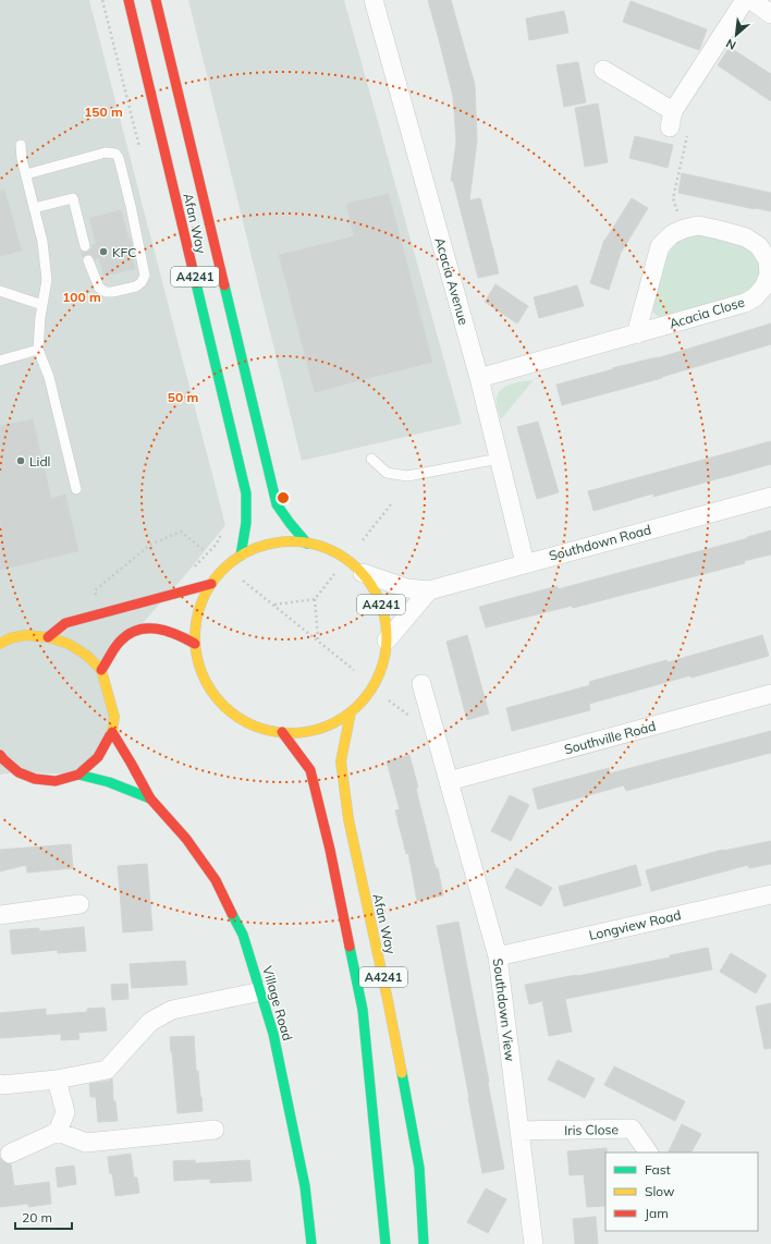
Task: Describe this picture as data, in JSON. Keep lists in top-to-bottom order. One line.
{"streets":{"main road":["Afan Way","A4241","Village Road"],"street":["Acacia Avenue","Acacia Close","Southdown Road","Southville Road","Longview Road","Southdown View","Iris Close"]},"crossings":[["Afan Way","A4241"],["A4241","Southdown Road"],["Acacia Avenue","Acacia Close"],["Acacia Avenue","Southdown Road"],["Southville Road","Southdown View"],["Longview Road","Southdown View"],["Southdown View","Iris Close"]],"places":["KFC","Lidl"],"legend":["Fast","Slow","Jam"],"scale_bar":"20 m","north":"bottom left","rings":["150 m","100 m","50 m"]}
